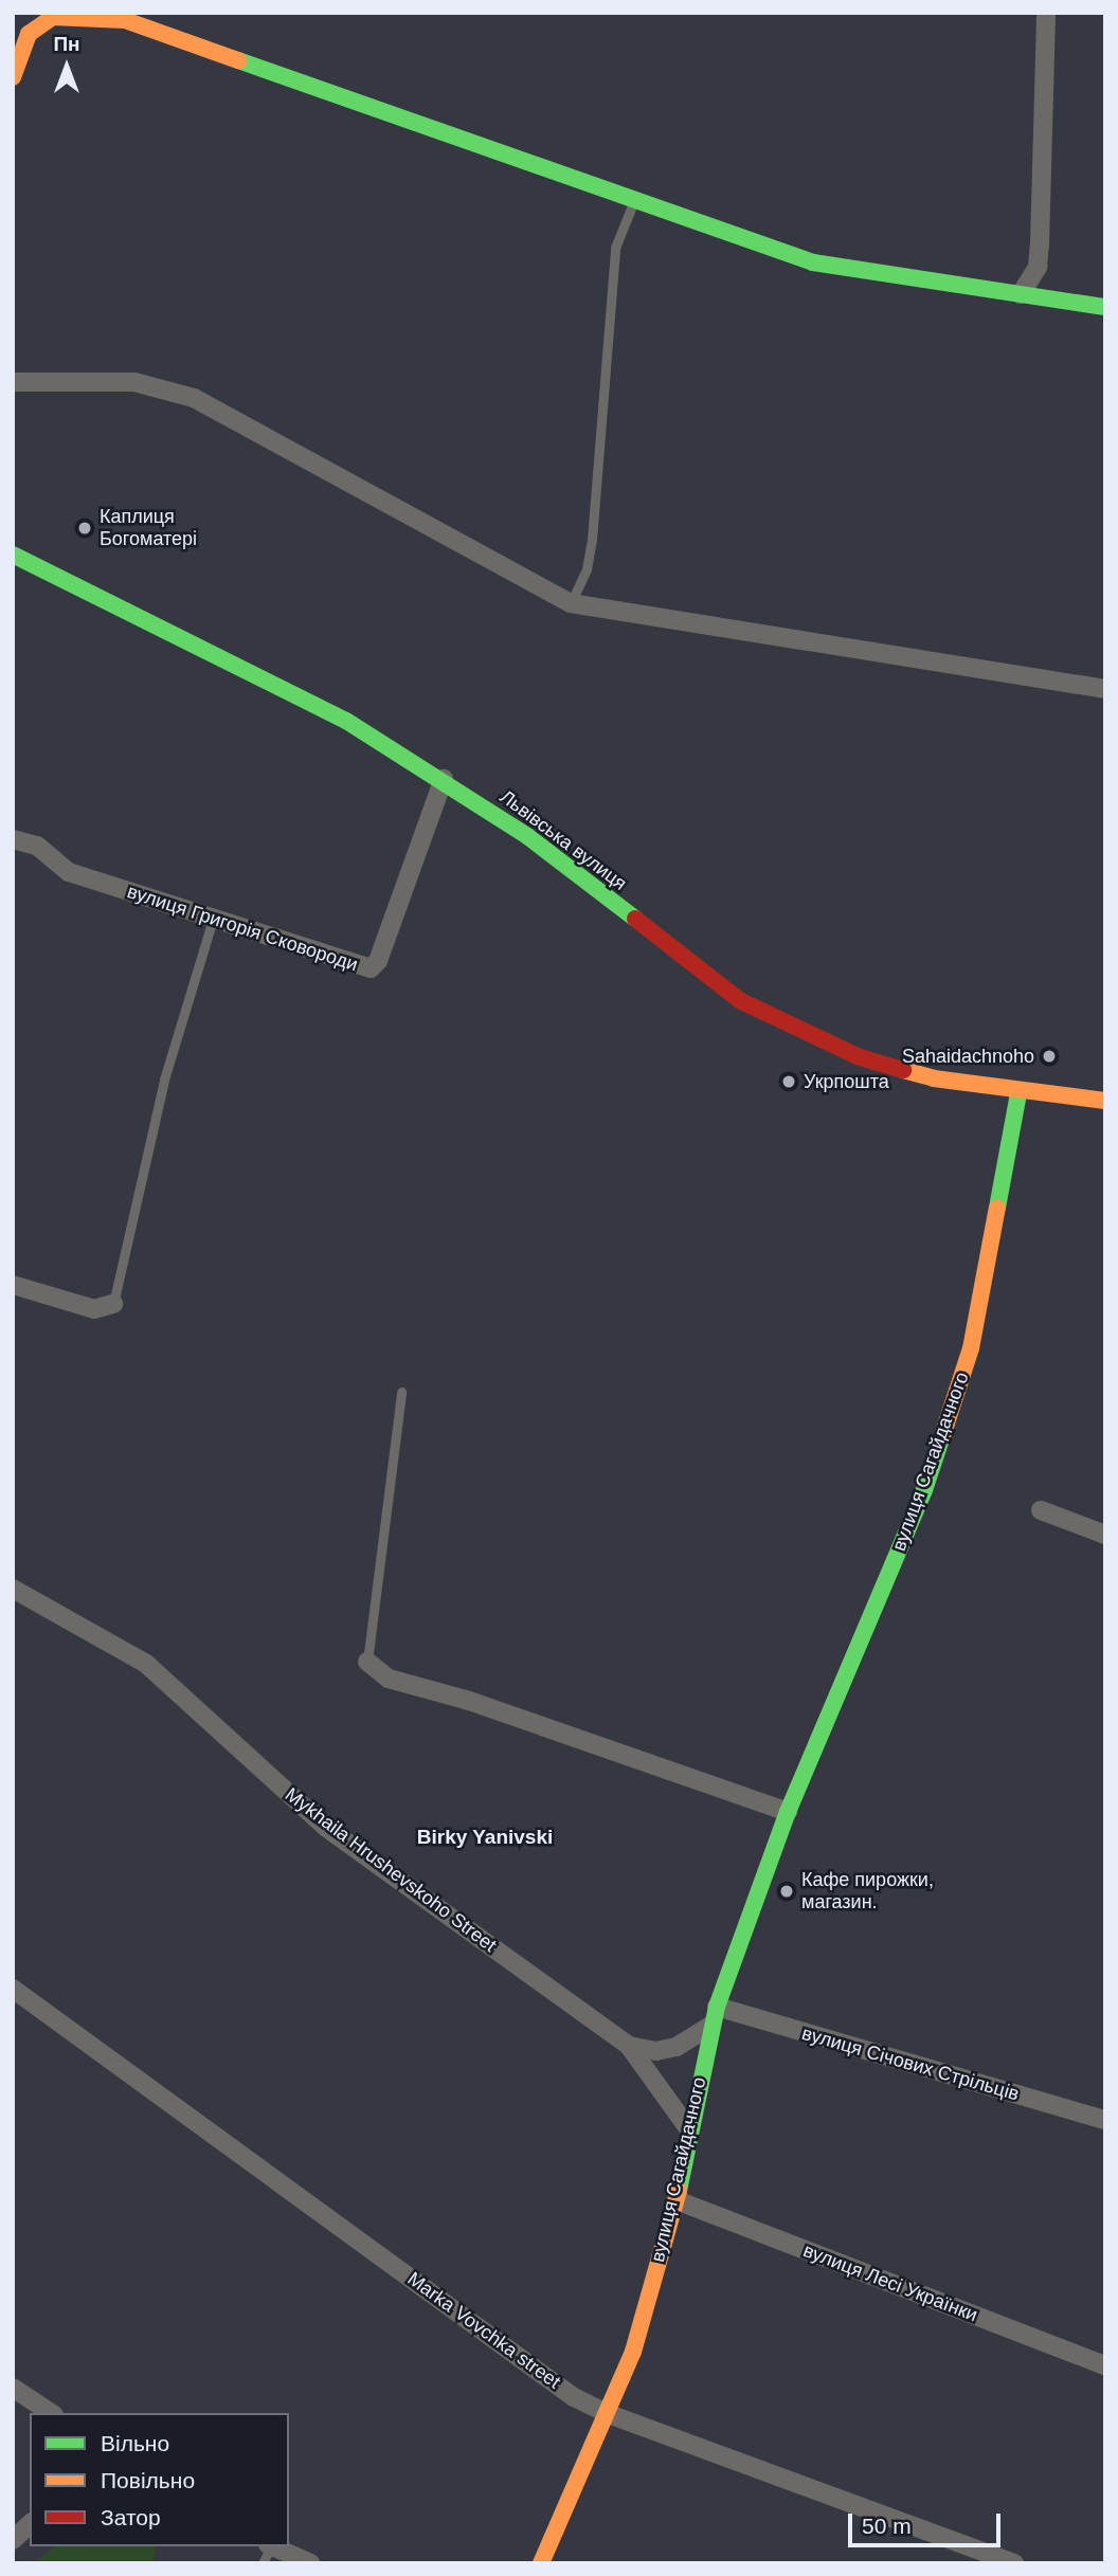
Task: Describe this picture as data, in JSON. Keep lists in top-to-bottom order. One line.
{"streets":{"street":["Львівська вулиця","вулиця Григорія Сковороди","вулиця Сагайдачного","Mykhaila Hrushevskoho Street","вулиця Січових Стрільців","вулиця Лесі Українки","Marka Vovchka street"]},"crossings":[["Львівська вулиця","вулиця Григорія Сковороди"],["Львівська вулиця","вулиця Сагайдачного"],["вулиця Сагайдачного","Mykhaila Hrushevskoho Street"],["вулиця Сагайдачного","вулиця Січових Стрільців"],["вулиця Сагайдачного","вулиця Лесі Українки"],["вулиця Сагайдачного","Marka Vovchka street"]],"districts":["Birky Yanivski"],"places":["Каплиця Богоматері","Sahaidachnoho","Укрпошта","Кафе пирожки, магазин."],"legend":["Вільно","Повільно","Затор"],"scale_bar":"50 m","north":"top"}
